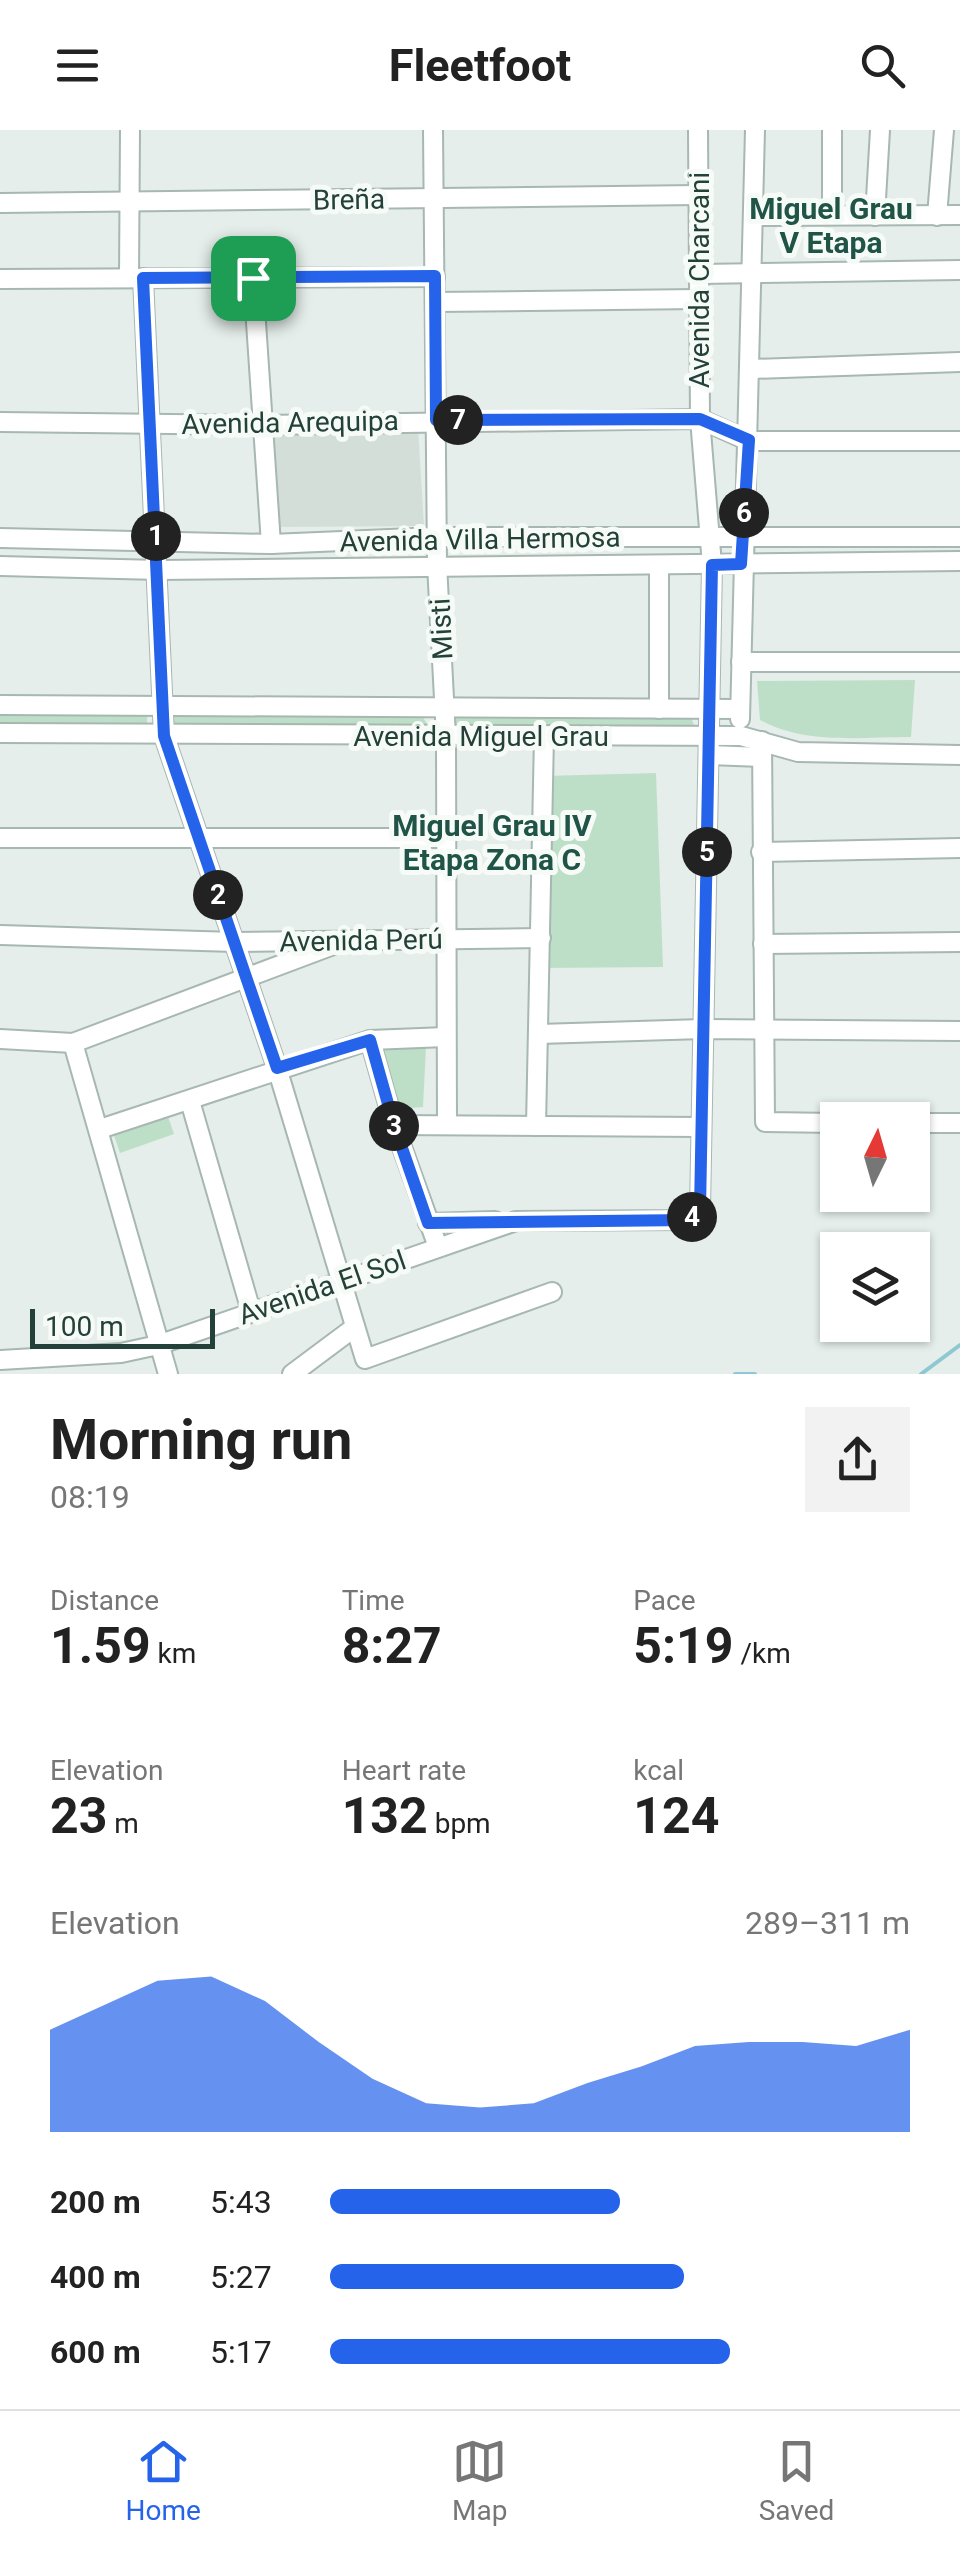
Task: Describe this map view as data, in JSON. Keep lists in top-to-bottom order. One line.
{"streets":{"street":["Breña","Avenida Charcani","Avenida Arequipa","Avenida Villa Hermosa","Misti","Avenida Miguel Grau","Avenida Perú","Avenida El Sol"]},"crossings":[["Breña","Avenida Charcani"],["Breña","Misti"],["Avenida Charcani","Avenida Arequipa"],["Avenida Charcani","Avenida Villa Hermosa"],["Avenida Charcani","Avenida Miguel Grau"],["Avenida Charcani","Avenida El Sol"],["Avenida Arequipa","Misti"],["Avenida Villa Hermosa","Misti"],["Misti","Avenida Miguel Grau"],["Misti","Avenida Perú"]],"districts":["Miguel Grau V Etapa","Miguel Grau IV Etapa Zona C"],"scale_bar":"100 m","north":"top","page":{"header":"Fleetfoot","pins":["7","6","1","5","2","3","4"],"scale":"100 m","heading":["Morning run","08:19"],"stats":[["Distance","1.59 km"],["Time","8:27"],["Pace","5:19 /km"],["Elevation","23 m"],["Heart rate","132 bpm"],["kcal","124"]],"chart":["Elevation","289–311 m"],"list":[{"name":"200 m","note":"5:43"},{"name":"400 m","note":"5:27"},{"name":"600 m","note":"5:17"}],"tabs":["Home","Map","Saved"]}}
